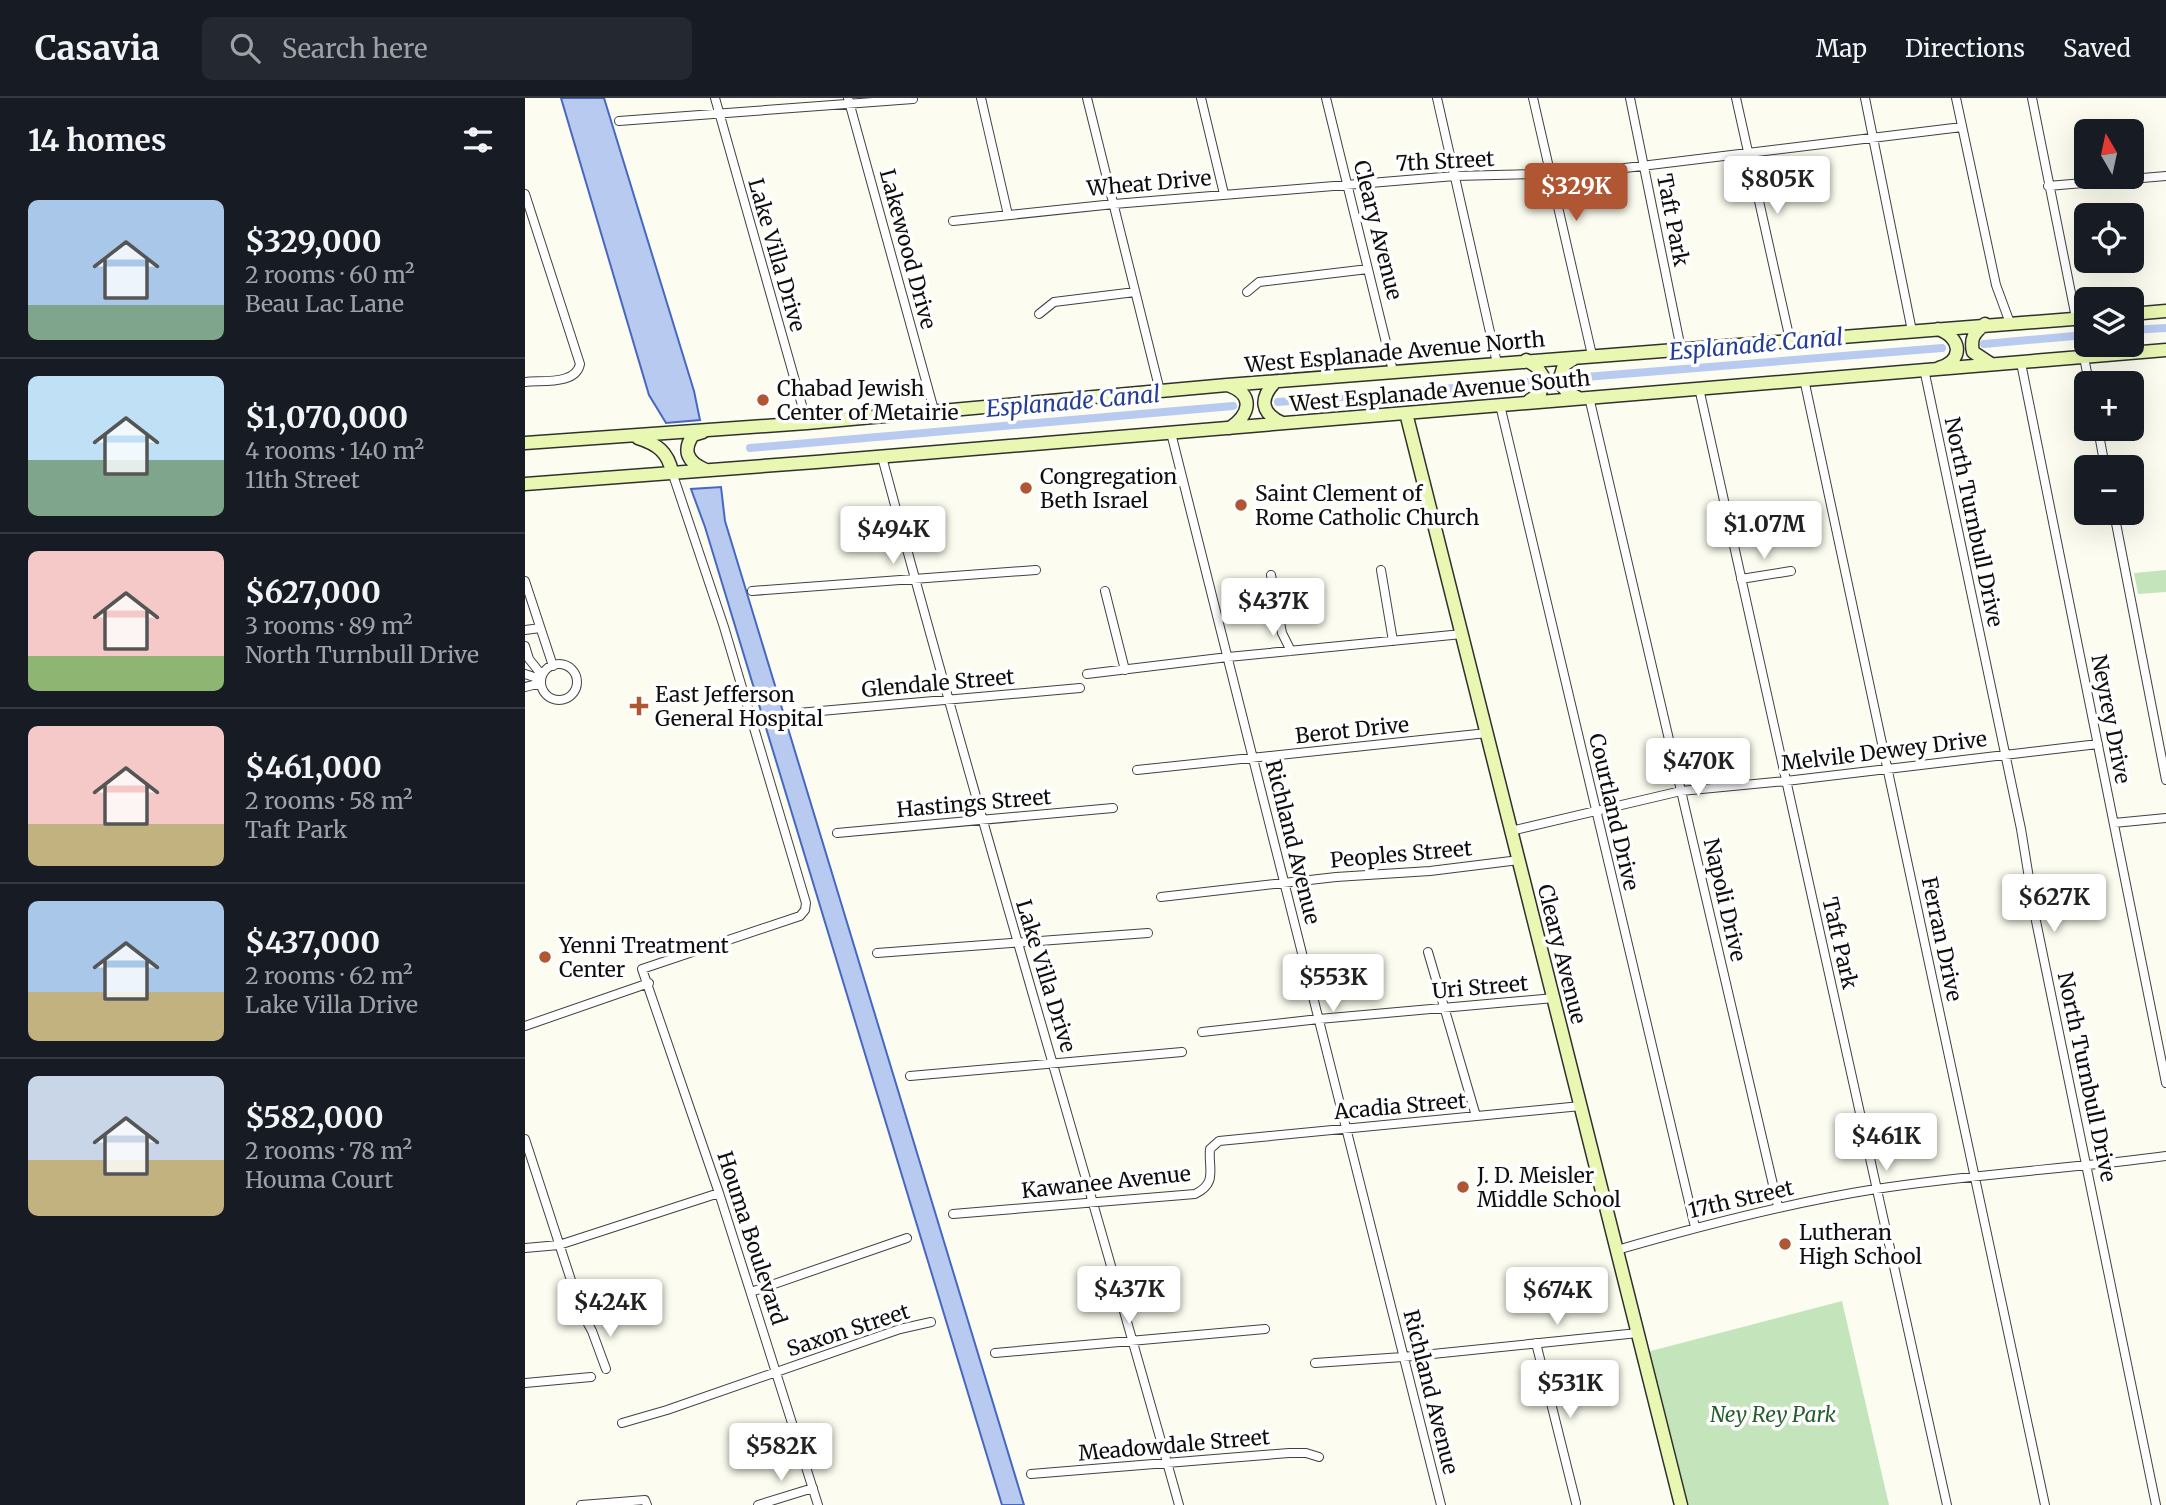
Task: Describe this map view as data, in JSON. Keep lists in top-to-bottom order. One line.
{"streets":{"main road":["Cleary Avenue","West Esplanade Avenue North","West Esplanade Avenue South"],"street":["7th Street","Wheat Drive","Taft Park","Lakewood Drive","Lake Villa Drive","North Turnbull Drive","Glendale Street","Neyrey Drive","Berot Drive","Melvile Dewey Drive","Hastings Street","Courtland Drive","Richland Avenue","Peoples Street","Napoli Drive","Ferran Drive","Uri Street","Acadia Street","Kawanee Avenue","17th Street","Houma Boulevard","Saxon Street","Meadowdale Street"]},"crossings":[["7th Street","Wheat Drive"],["7th Street","Taft Park"],["7th Street","Cleary Avenue"],["Wheat Drive","Cleary Avenue"],["Taft Park","West Esplanade Avenue North"],["Taft Park","West Esplanade Avenue South"],["Taft Park","Melvile Dewey Drive"],["Taft Park","17th Street"],["Cleary Avenue","West Esplanade Avenue North"],["Cleary Avenue","West Esplanade Avenue South"],["Cleary Avenue","Berot Drive"],["Cleary Avenue","Melvile Dewey Drive"],["Cleary Avenue","Peoples Street"],["Cleary Avenue","Uri Street"],["Cleary Avenue","Acadia Street"],["Cleary Avenue","17th Street"],["Lakewood Drive","West Esplanade Avenue North"],["Lake Villa Drive","West Esplanade Avenue North"],["Lake Villa Drive","West Esplanade Avenue South"],["Lake Villa Drive","Glendale Street"],["Lake Villa Drive","Hastings Street"],["Lake Villa Drive","Kawanee Avenue"],["Lake Villa Drive","Meadowdale Street"],["West Esplanade Avenue South","North Turnbull Drive"],["West Esplanade Avenue South","Neyrey Drive"],["West Esplanade Avenue South","Courtland Drive"],["West Esplanade Avenue South","Richland Avenue"],["West Esplanade Avenue South","Napoli Drive"],["West Esplanade Avenue South","Ferran Drive"],["North Turnbull Drive","Melvile Dewey Drive"],["North Turnbull Drive","17th Street"],["Neyrey Drive","Melvile Dewey Drive"],["Berot Drive","Richland Avenue"],["Melvile Dewey Drive","Courtland Drive"],["Melvile Dewey Drive","Napoli Drive"],["Melvile Dewey Drive","Ferran Drive"],["Courtland Drive","17th Street"],["Richland Avenue","Peoples Street"],["Richland Avenue","Uri Street"],["Richland Avenue","Acadia Street"],["Napoli Drive","17th Street"],["Ferran Drive","17th Street"],["Acadia Street","Kawanee Avenue"],["Houma Boulevard","Saxon Street"]],"water":["Esplanade Canal"],"parks":["Ney Rey Park"],"places":{"other":["Chabad Jewish Center of Metairie","Congregation Beth Israel","Saint Clement of Rome Catholic Church","Yenni Treatment Center","J. D. Meisler Middle School","Lutheran High School"],"health":["East Jefferson General Hospital"]},"north":"top","page":{"header":"Casavia","search":"Search here","nav":["Map","Directions","Saved"],"heading":"14 homes","map_buttons":["+","−"],"price":["$805K","$329K","$1.07M","$494K","$437K","$470K","$627K","$553K","$461K","$437K","$674K","$424K","$531K","$582K"],"list":[{"name":"$329,000","note":"2 rooms · 60 m² · Beau Lac Lane"},{"name":"$1,070,000","note":"4 rooms · 140 m² · 11th Street"},{"name":"$627,000","note":"3 rooms · 89 m² · North Turnbull Drive"},{"name":"$461,000","note":"2 rooms · 58 m² · Taft Park"},{"name":"$437,000","note":"2 rooms · 62 m² · Lake Villa Drive"},{"name":"$582,000","note":"2 rooms · 78 m² · Houma Court"}]}}
